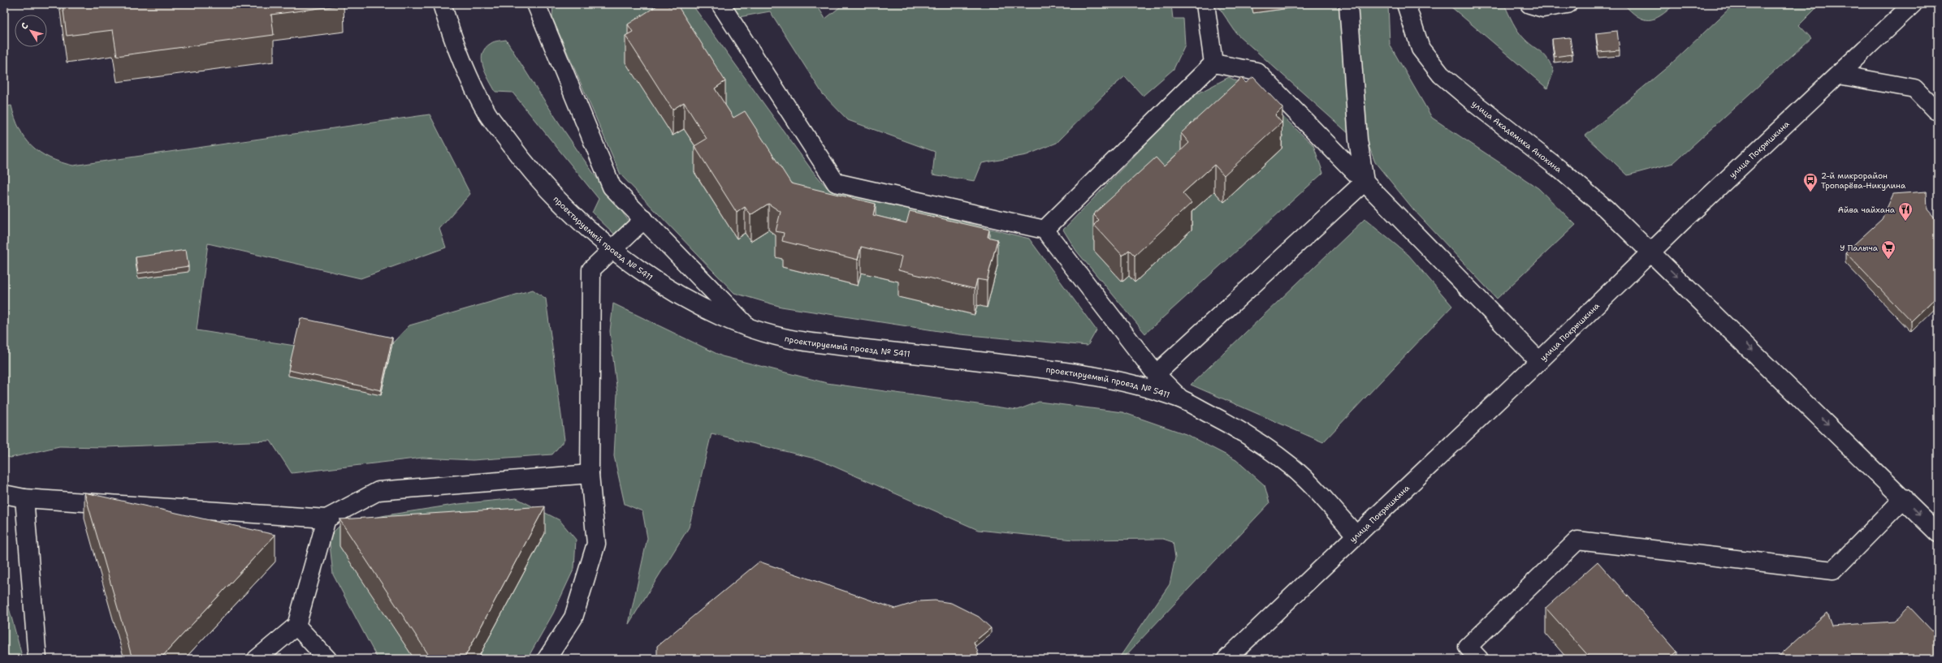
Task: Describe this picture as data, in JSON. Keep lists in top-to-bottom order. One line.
{"streets":{"street":["улица Академика Анохина","улица Покрышкина","проектируемый проезд № 5411"]},"crossings":[["улица Академика Анохина","улица Покрышкина"],["улица Покрышкина","проектируемый проезд № 5411"]],"one_way":["улица Академика Анохина"],"places":{"bus stop":["2-й микрорайон Тропарёва-Никулина"],"restaurant":["Айва чайхана"],"supermarket":["У Палыча"]},"north":"top left"}
